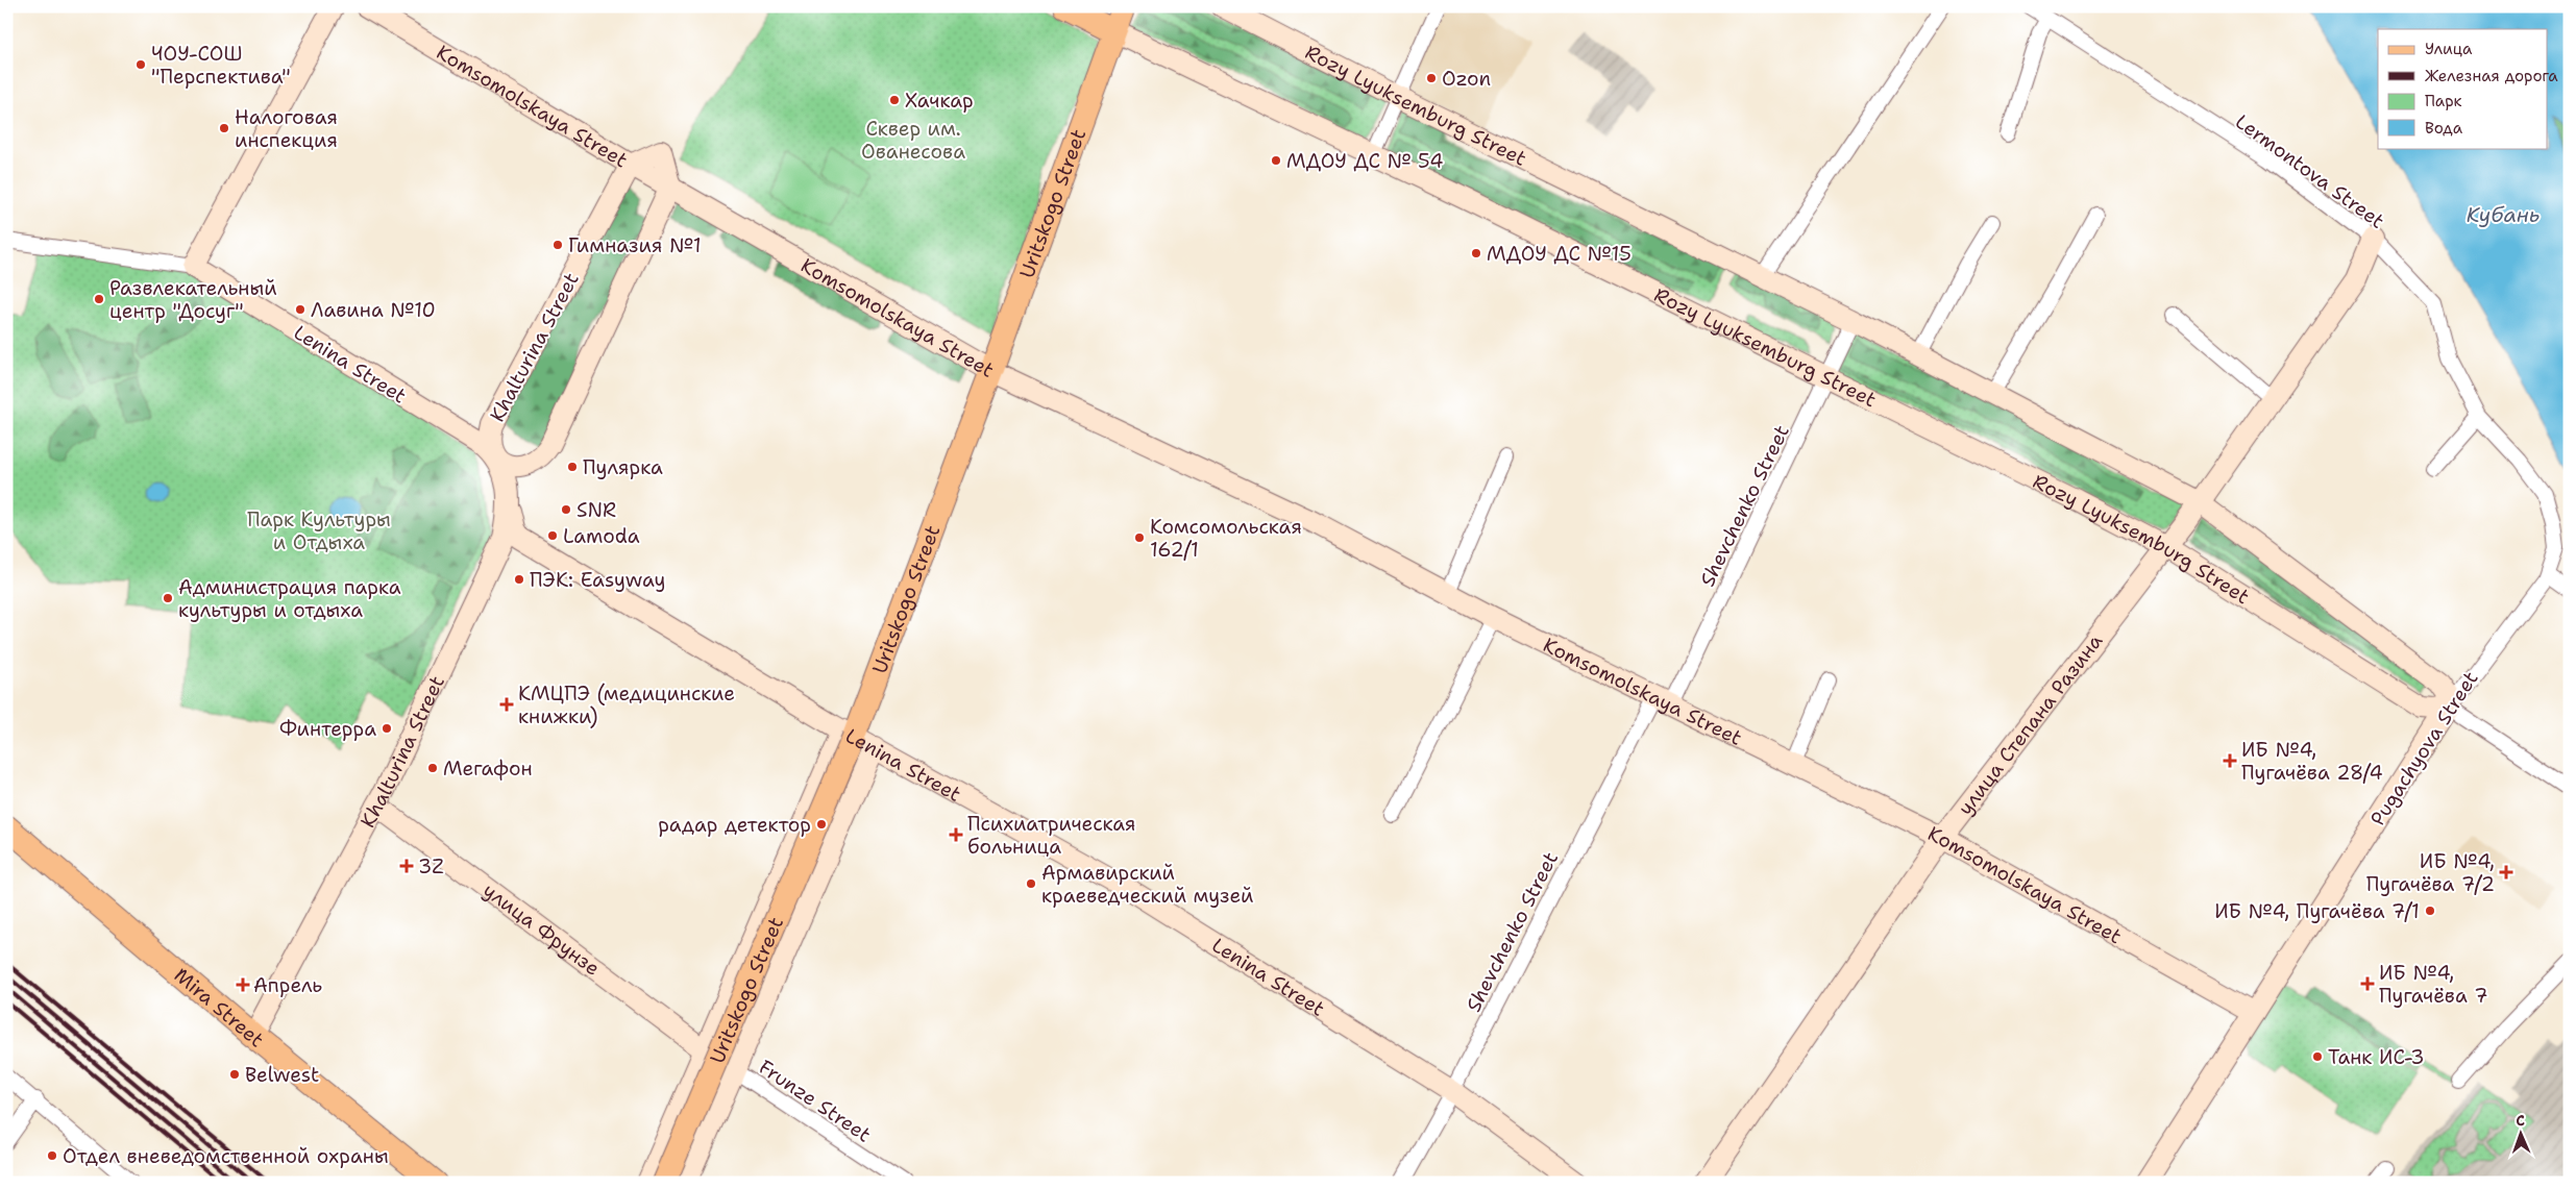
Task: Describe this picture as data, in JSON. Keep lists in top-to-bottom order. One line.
{"streets":{"main road":["Rozy Lyuksemburg Street","Komsomolskaya Street","Uritskogo Street","Khalturina Street","Lenina Street","улица Степана Разина","Pugachyova Street","улица Фрунзе","Mira Street"],"street":["Lermontova Street","Shevchenko Street","Frunze Street"]},"crossings":[["Rozy Lyuksemburg Street","Uritskogo Street"],["Rozy Lyuksemburg Street","Shevchenko Street"],["Rozy Lyuksemburg Street","улица Степана Разина"],["Rozy Lyuksemburg Street","Pugachyova Street"],["Komsomolskaya Street","Uritskogo Street"],["Komsomolskaya Street","Khalturina Street"],["Komsomolskaya Street","Lenina Street"],["Komsomolskaya Street","Shevchenko Street"],["Komsomolskaya Street","улица Степана Разина"],["Komsomolskaya Street","Pugachyova Street"],["Lermontova Street","улица Степана Разина"],["Lermontova Street","Pugachyova Street"],["Uritskogo Street","Lenina Street"],["Uritskogo Street","улица Фрунзе"],["Uritskogo Street","Frunze Street"],["Khalturina Street","Lenina Street"],["Khalturina Street","улица Фрунзе"],["Khalturina Street","Mira Street"],["Lenina Street","Shevchenko Street"],["улица Фрунзе","Frunze Street"]],"water":["Кубань"],"parks":["Сквер им. Ованесова","Парк Культуры и Отдыха"],"places":{"other":["ЧОУ-СОШ \"Перспектива\"","Ozon","Хачкар","Налоговая инспекция","МДОУ ДС № 54","Гимназия №1","МДОУ ДС №15","Развлекательный центр \"Досуг\"","Лавина №10","Пулярка","SNR","Lamoda","Комсомольская 162/1","ПЭК: Easyway","Администрация парка культуры и отдыха","Финтерра","Мегафон","радар детектор","Армавирский краеведческий музей","ИБ №4, Пугачёва 7/1","Танк ИС-3","Belwest","Отдел вневедомственной охраны"],"health":["КМЦПЭ (медицинские книжки)","ИБ №4, Пугачёва 28/4","Психиатрическая больница","3Z","ИБ №4, Пугачёва 7/2","ИБ №4, Пугачёва 7","Апрель"]},"legend":["Улица","Железная дорога","Парк","Вода"],"north":"top"}
